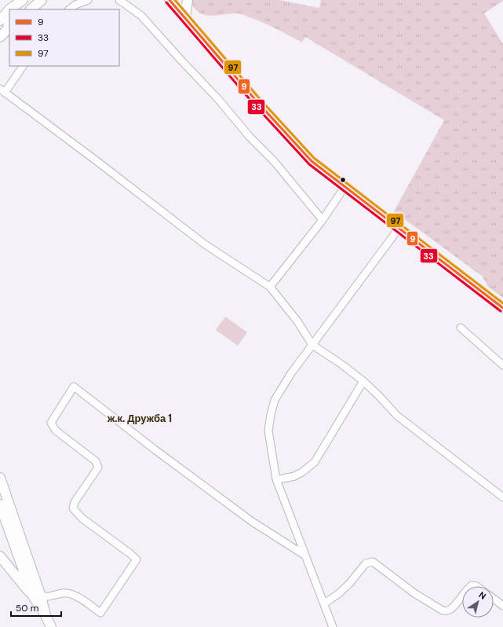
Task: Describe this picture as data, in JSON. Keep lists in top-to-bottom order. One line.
{"districts":["ж.к. Дружба 1"],"lines":["transit line 9","transit line 97","transit line 33"],"legend":["9","33","97"],"scale_bar":"50 m","north":"top right"}
